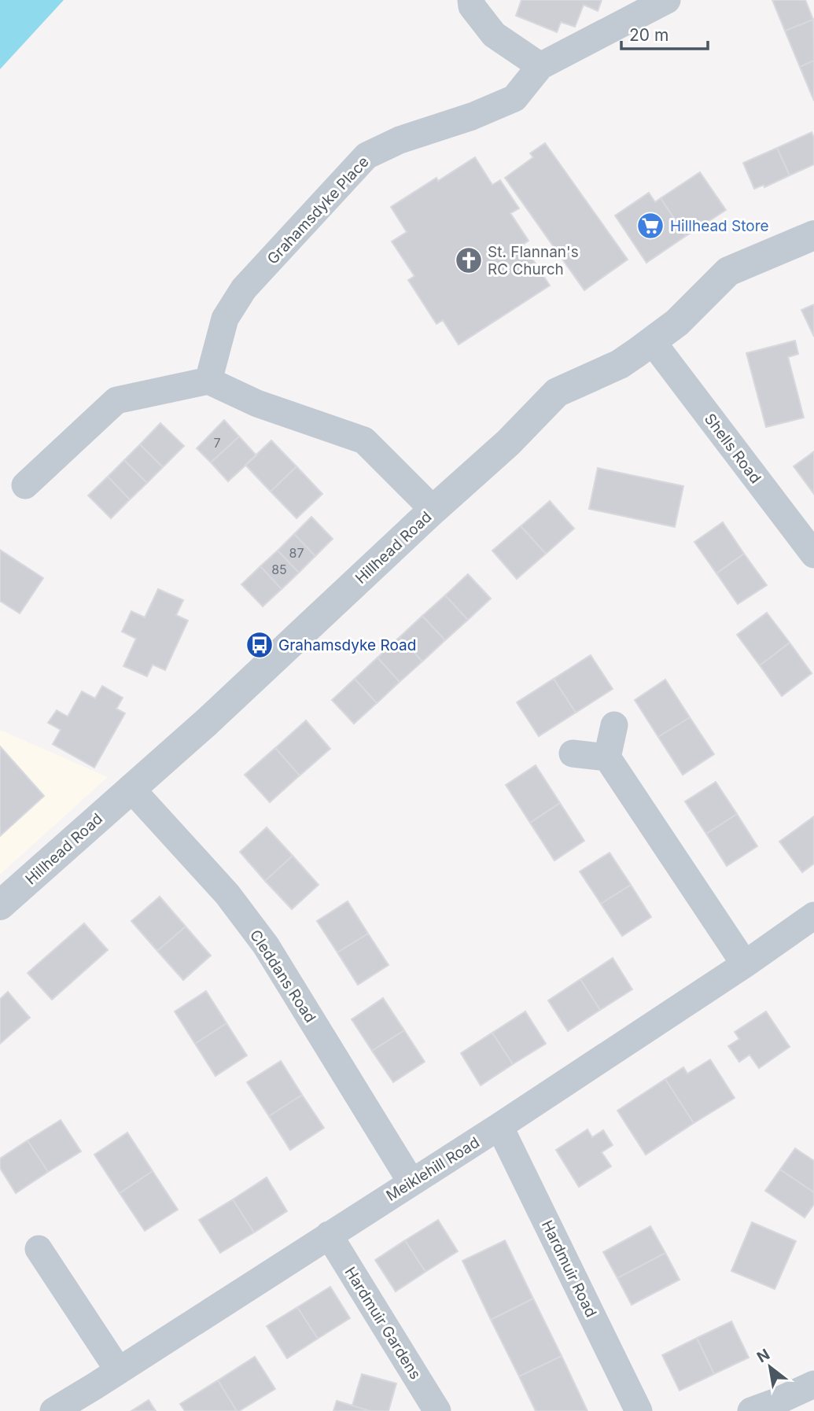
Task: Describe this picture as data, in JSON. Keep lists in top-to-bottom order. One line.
{"streets":{"street":["Grahamsdyke Place","Shells Road","Hillhead Road","Cleddans Road","Meiklehill Road","Hardmuir Road","Hardmuir Gardens"]},"crossings":[["Shells Road","Hillhead Road"],["Hillhead Road","Cleddans Road"],["Cleddans Road","Meiklehill Road"],["Meiklehill Road","Hardmuir Road"],["Meiklehill Road","Hardmuir Gardens"]],"places":{"supermarket":["Hillhead Store"],"church":["St. Flannan's RC Church"],"bus stop":["Grahamsdyke Road"]},"house_numbers":["7","87","85"],"scale_bar":"20 m","north":"top left"}
